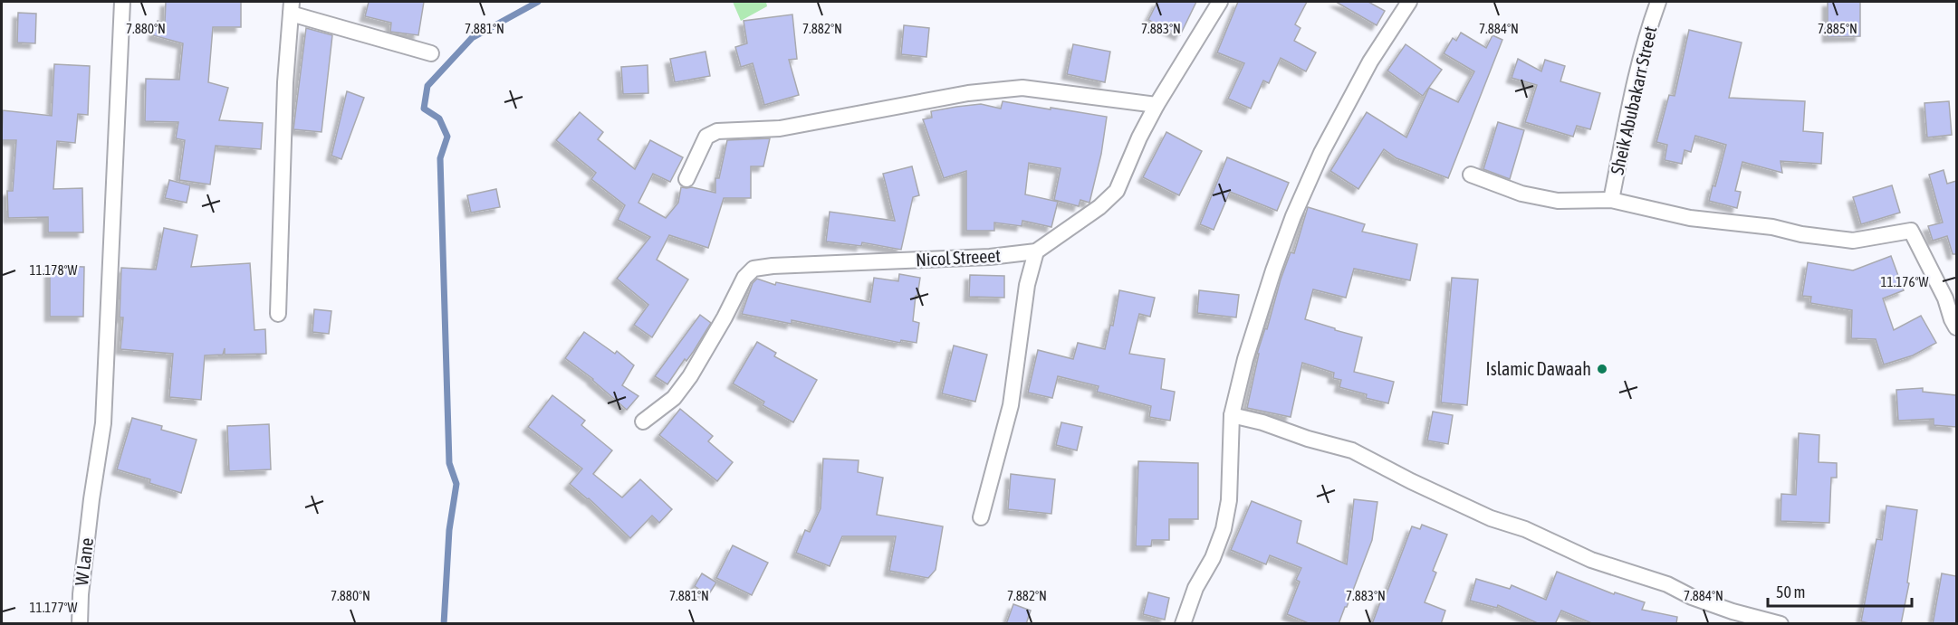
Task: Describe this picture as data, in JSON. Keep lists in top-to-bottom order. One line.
{"streets":{"street":["Sheik Abubakarr Street","Nicol Streeet","W Lane"]},"places":["Islamic Dawaah"],"scale_bar":"50 m","coordinates":["7.880°N","7.881°N","7.885°N","7.882°N","7.883°N","7.884°N","11.178°W","11.176°W","11.177°W"]}
